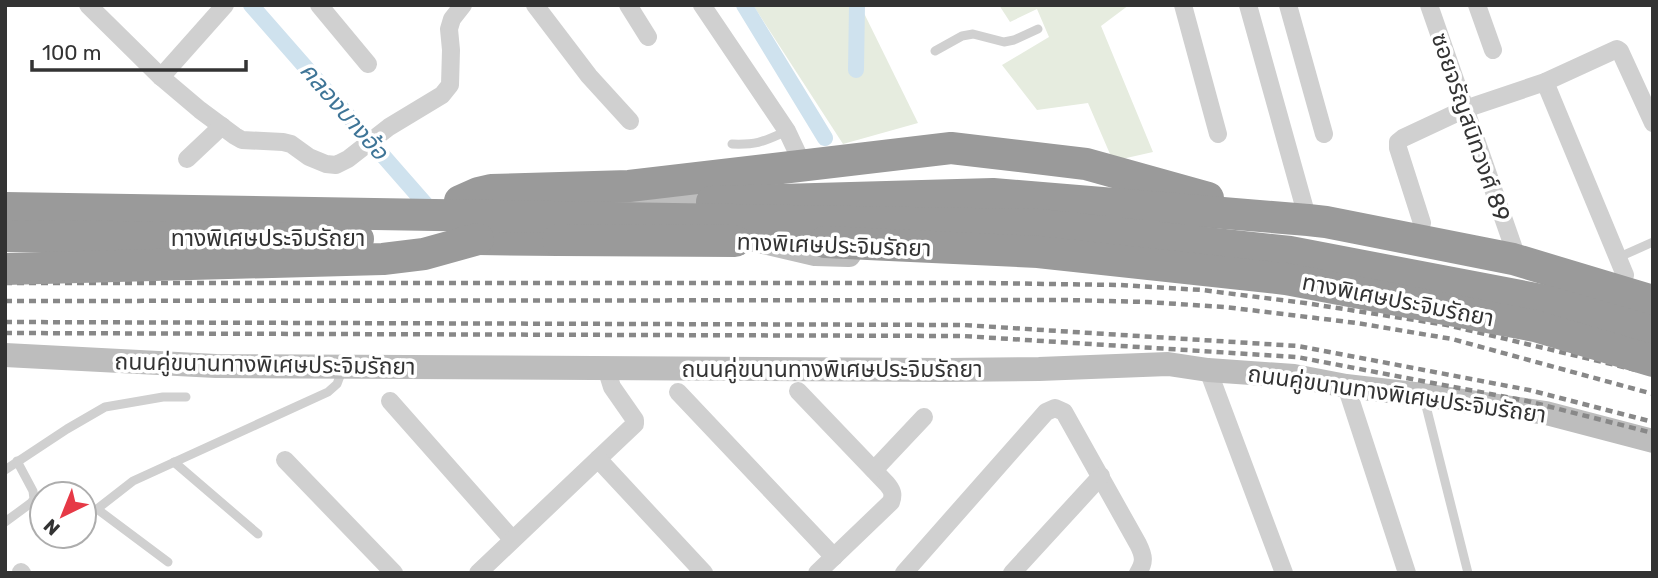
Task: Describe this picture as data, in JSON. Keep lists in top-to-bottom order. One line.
{"streets":{"highway":["ทางพิเศษประจิมรัถยา"],"main road":["ถนนคู่ขนานทางพิเศษประจิมรัถยา"],"street":["ซอยจรัญสนิทวงศ์ 89"]},"water":["คลองบางอ้อ"],"scale_bar":"100 m","north":"bottom left"}
